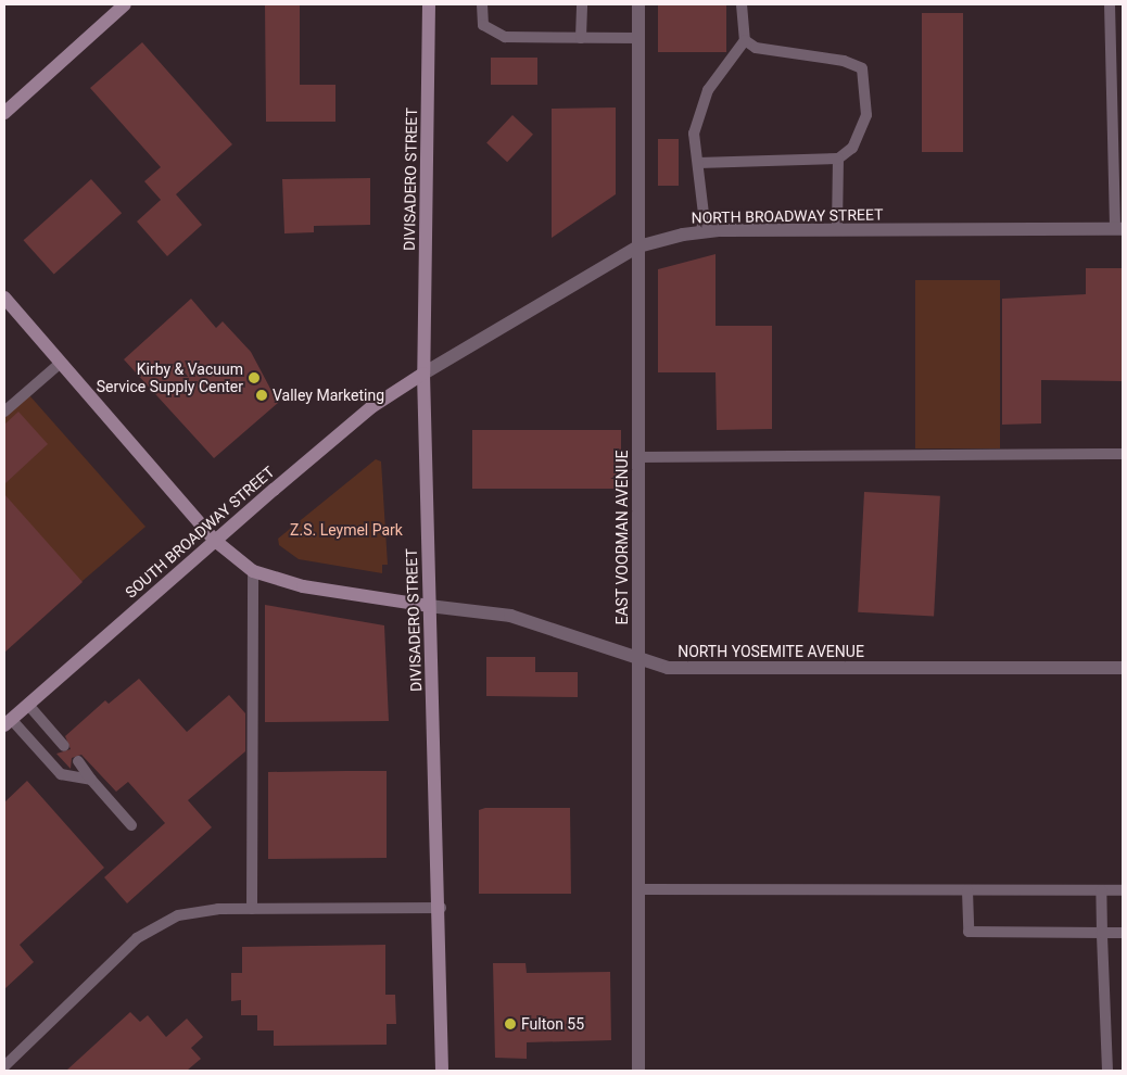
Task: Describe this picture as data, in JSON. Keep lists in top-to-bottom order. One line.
{"streets":{"main road":["DIVISADERO STREET","SOUTH BROADWAY STREET"],"street":["NORTH BROADWAY STREET","EAST VOORMAN AVENUE","NORTH YOSEMITE AVENUE"]},"crossings":[["DIVISADERO STREET","NORTH BROADWAY STREET"],["DIVISADERO STREET","SOUTH BROADWAY STREET"],["DIVISADERO STREET","NORTH YOSEMITE AVENUE"],["NORTH BROADWAY STREET","SOUTH BROADWAY STREET"],["NORTH BROADWAY STREET","EAST VOORMAN AVENUE"],["EAST VOORMAN AVENUE","NORTH YOSEMITE AVENUE"]],"parks":["Z.S. Leymel Park"],"places":["Kirby & Vacuum Service Supply Center","Valley Marketing","Fulton 55"]}
